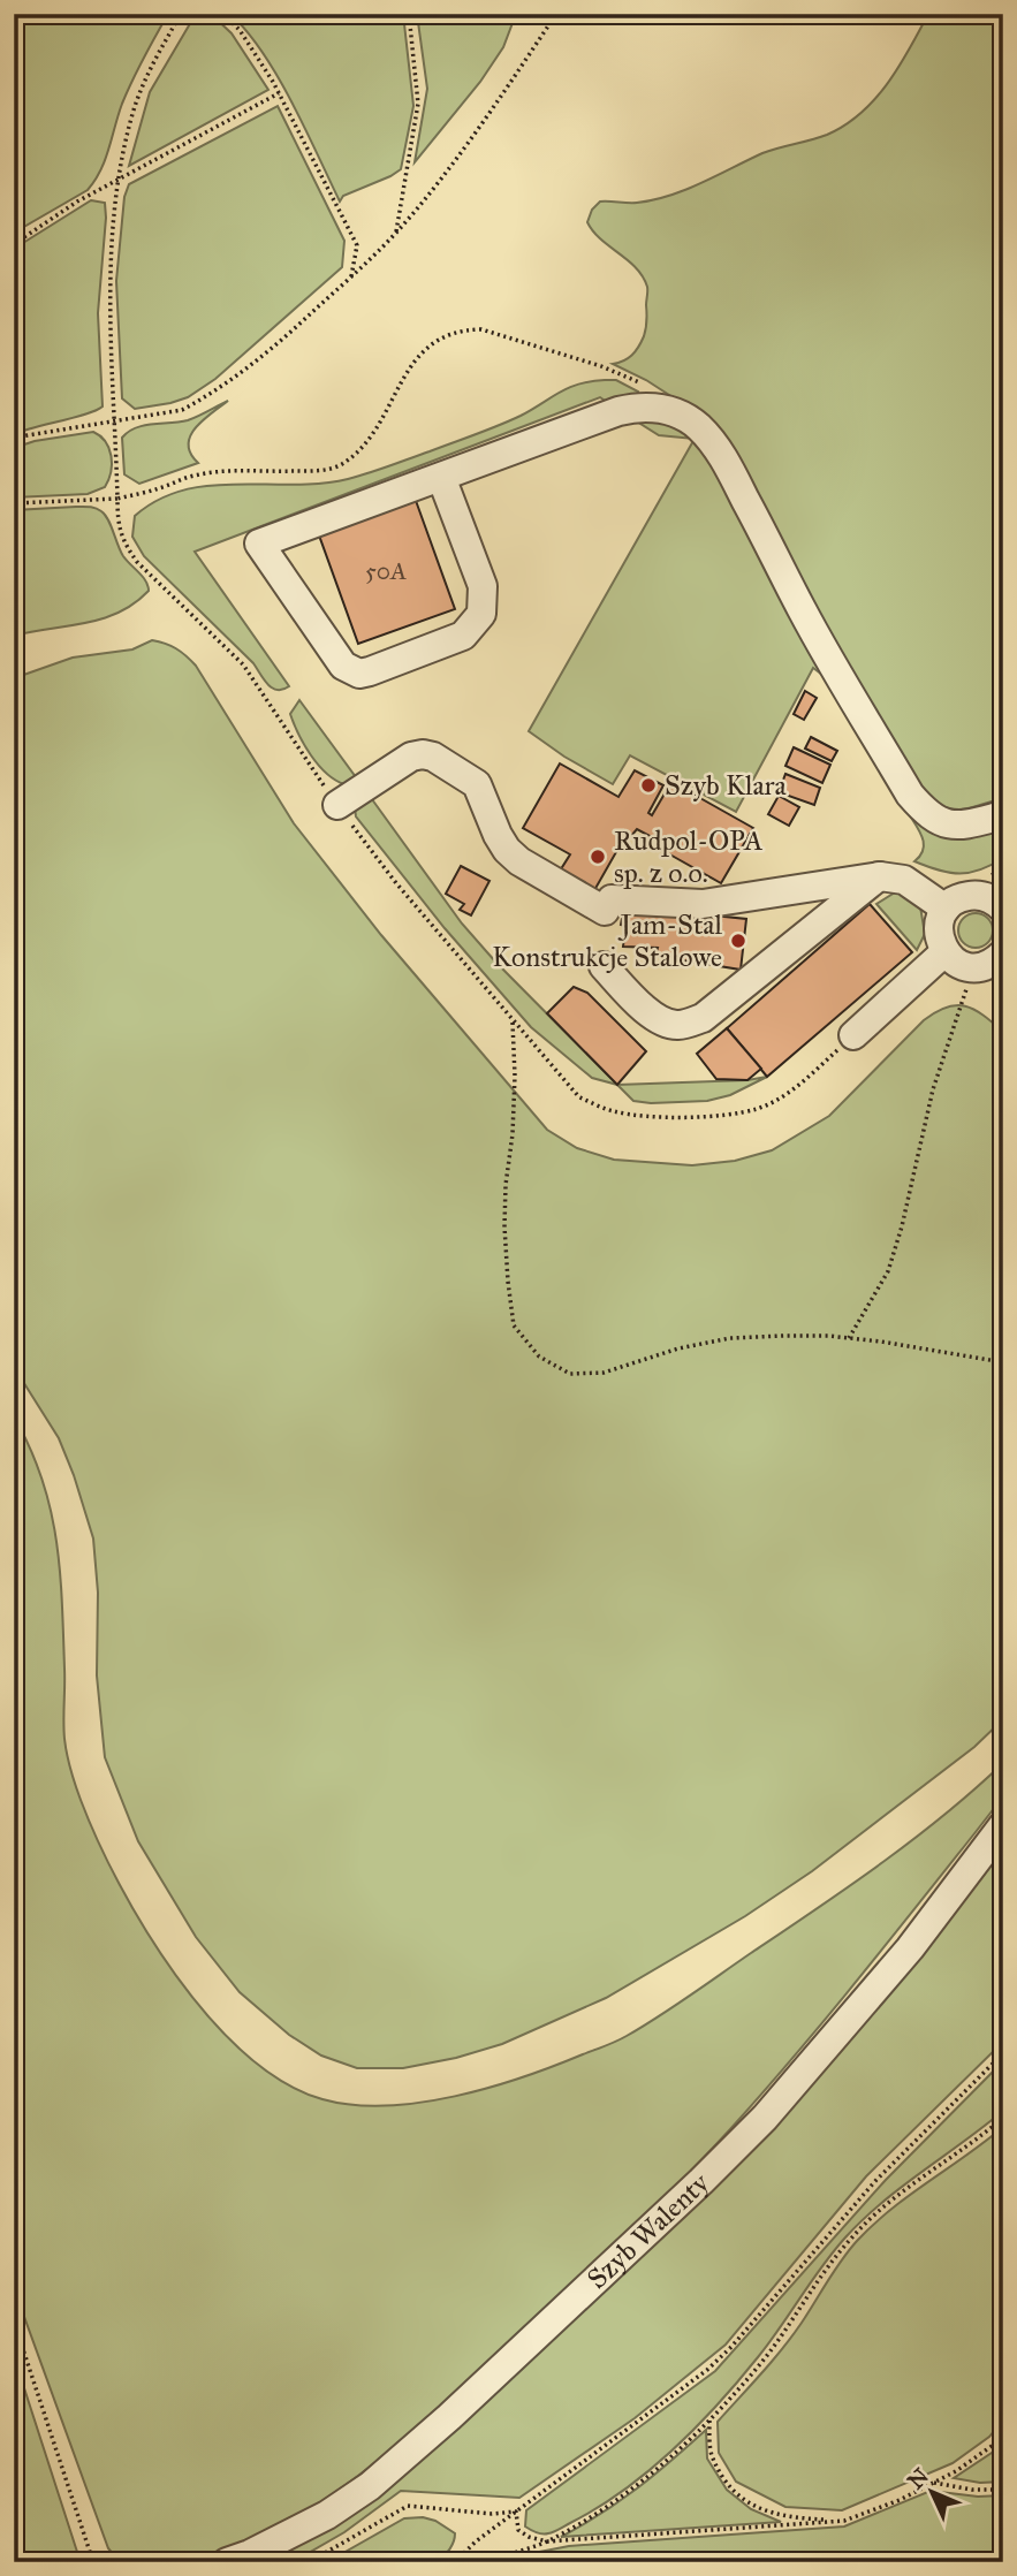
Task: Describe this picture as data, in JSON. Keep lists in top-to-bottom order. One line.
{"streets":{"street":["Szyb Walenty"]},"places":["Szyb Klara","Rudpol-OPA sp. z o.o.","Jam-Stal Konstrukcje Stalowe"],"house_numbers":["50A"],"north":"top left"}
